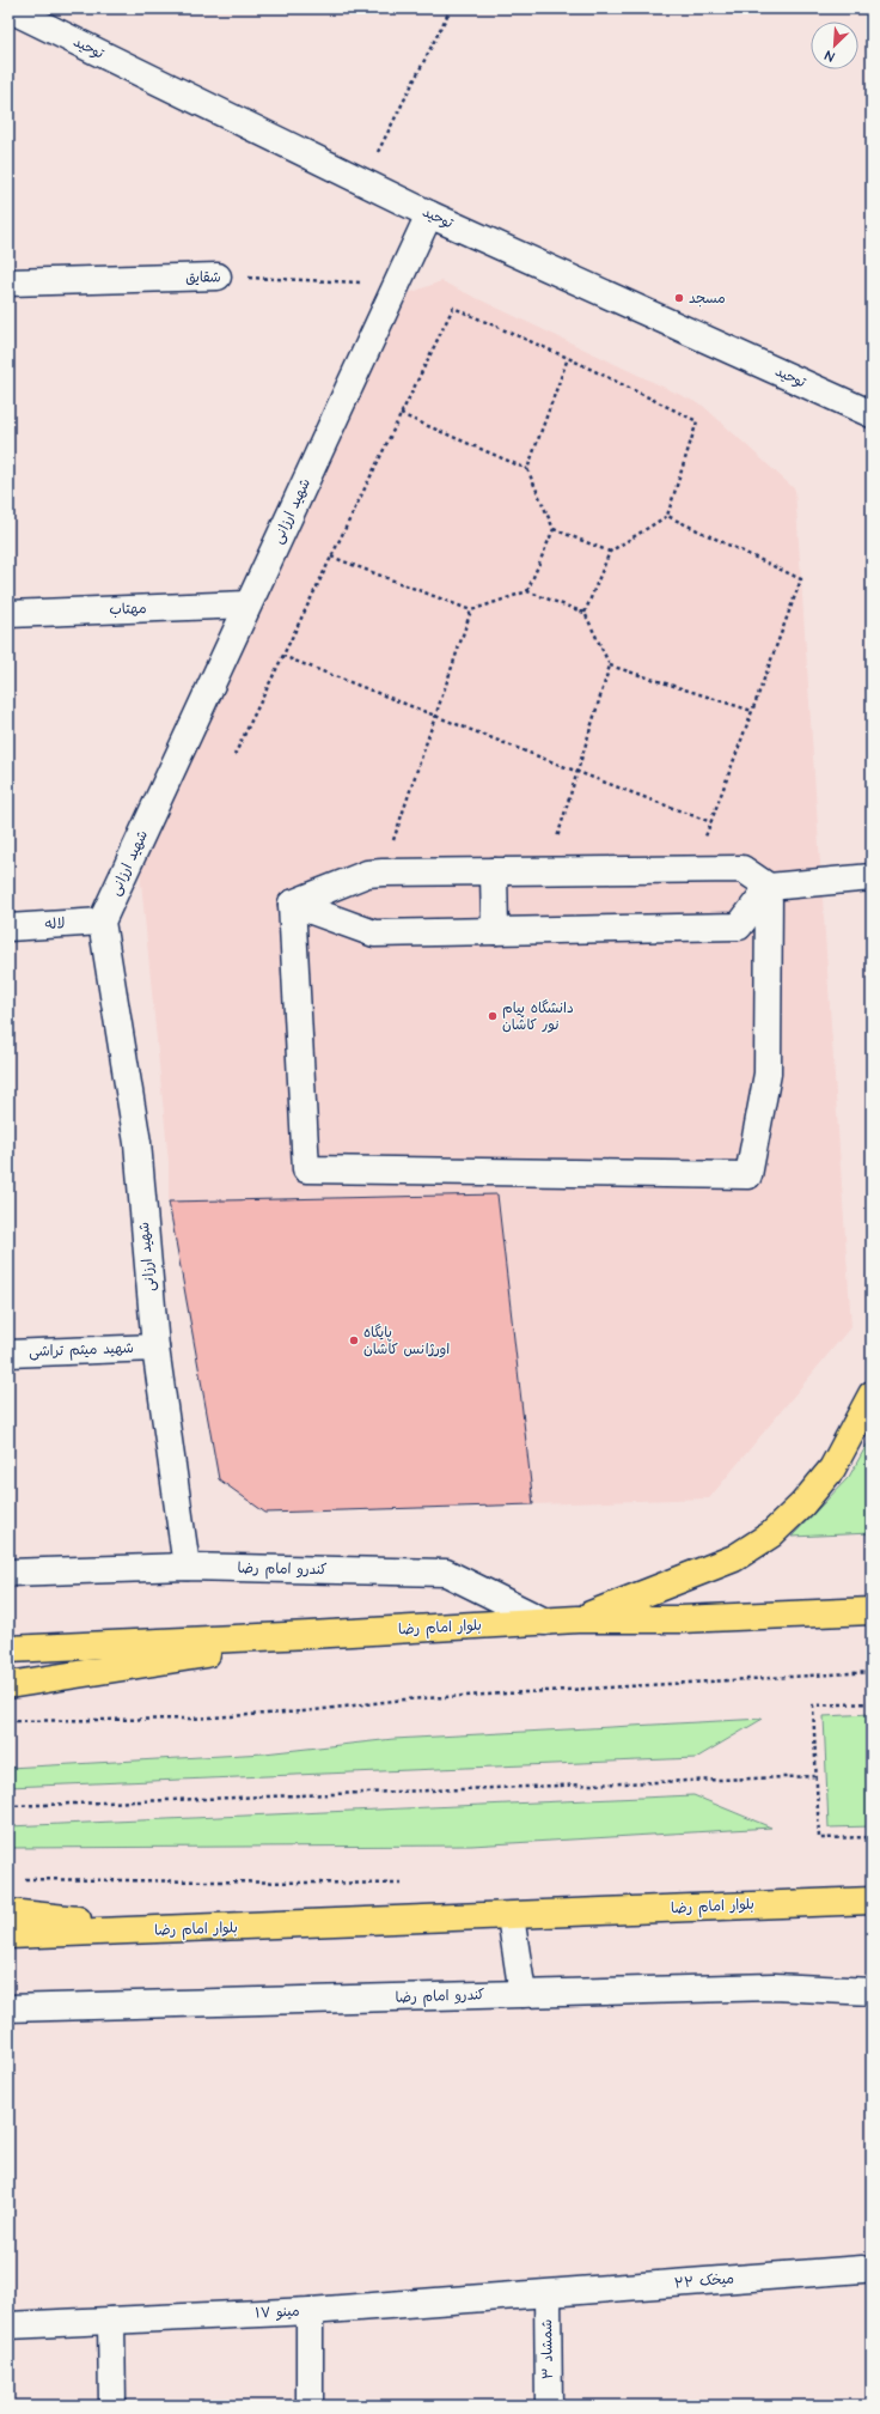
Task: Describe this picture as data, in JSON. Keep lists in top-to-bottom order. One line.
{"streets":{"main road":["بلوار امام رضا"],"street":["توحید","شقایق","شهید ارزانی","مهتاب","لاله","شهید میثم تراشی","کندرو امام رضا","میخک ۲۲","مینو ۱۷","شمشاد ۳"]},"crossings":[["توحید","شهید ارزانی"],["شقایق","شهید ارزانی"],["شهید ارزانی","مهتاب"],["شهید ارزانی","لاله"],["شهید ارزانی","شهید میثم تراشی"],["شهید ارزانی","کندرو امام رضا"],["کندرو امام رضا","بلوار امام رضا"],["میخک ۲۲","مینو ۱۷"],["میخک ۲۲","شمشاد ۳"],["مینو ۱۷","شمشاد ۳"]],"places":["مسجد","دانشگاه پیام نور کاشان","پایگاه اورژانس کاشان"],"north":"bottom left"}
